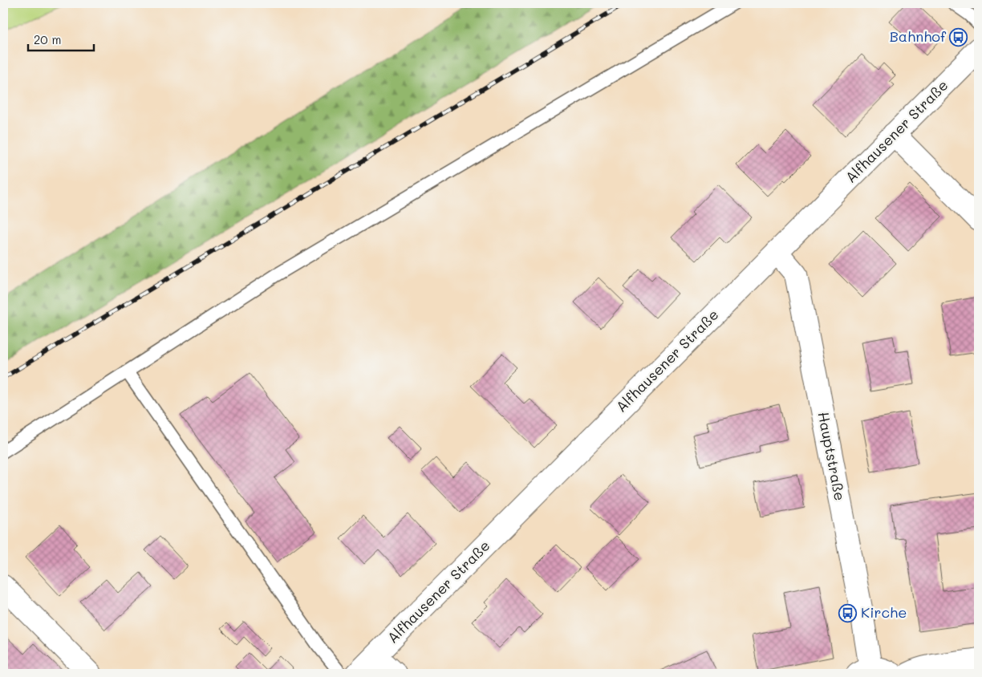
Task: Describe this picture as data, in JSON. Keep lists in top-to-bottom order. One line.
{"streets":{"street":["Alfhausener Straße","Hauptstraße"]},"crossings":[["Alfhausener Straße","Hauptstraße"]],"places":{"bus stop":["Bahnhof","Kirche"]},"scale_bar":"20 m"}
